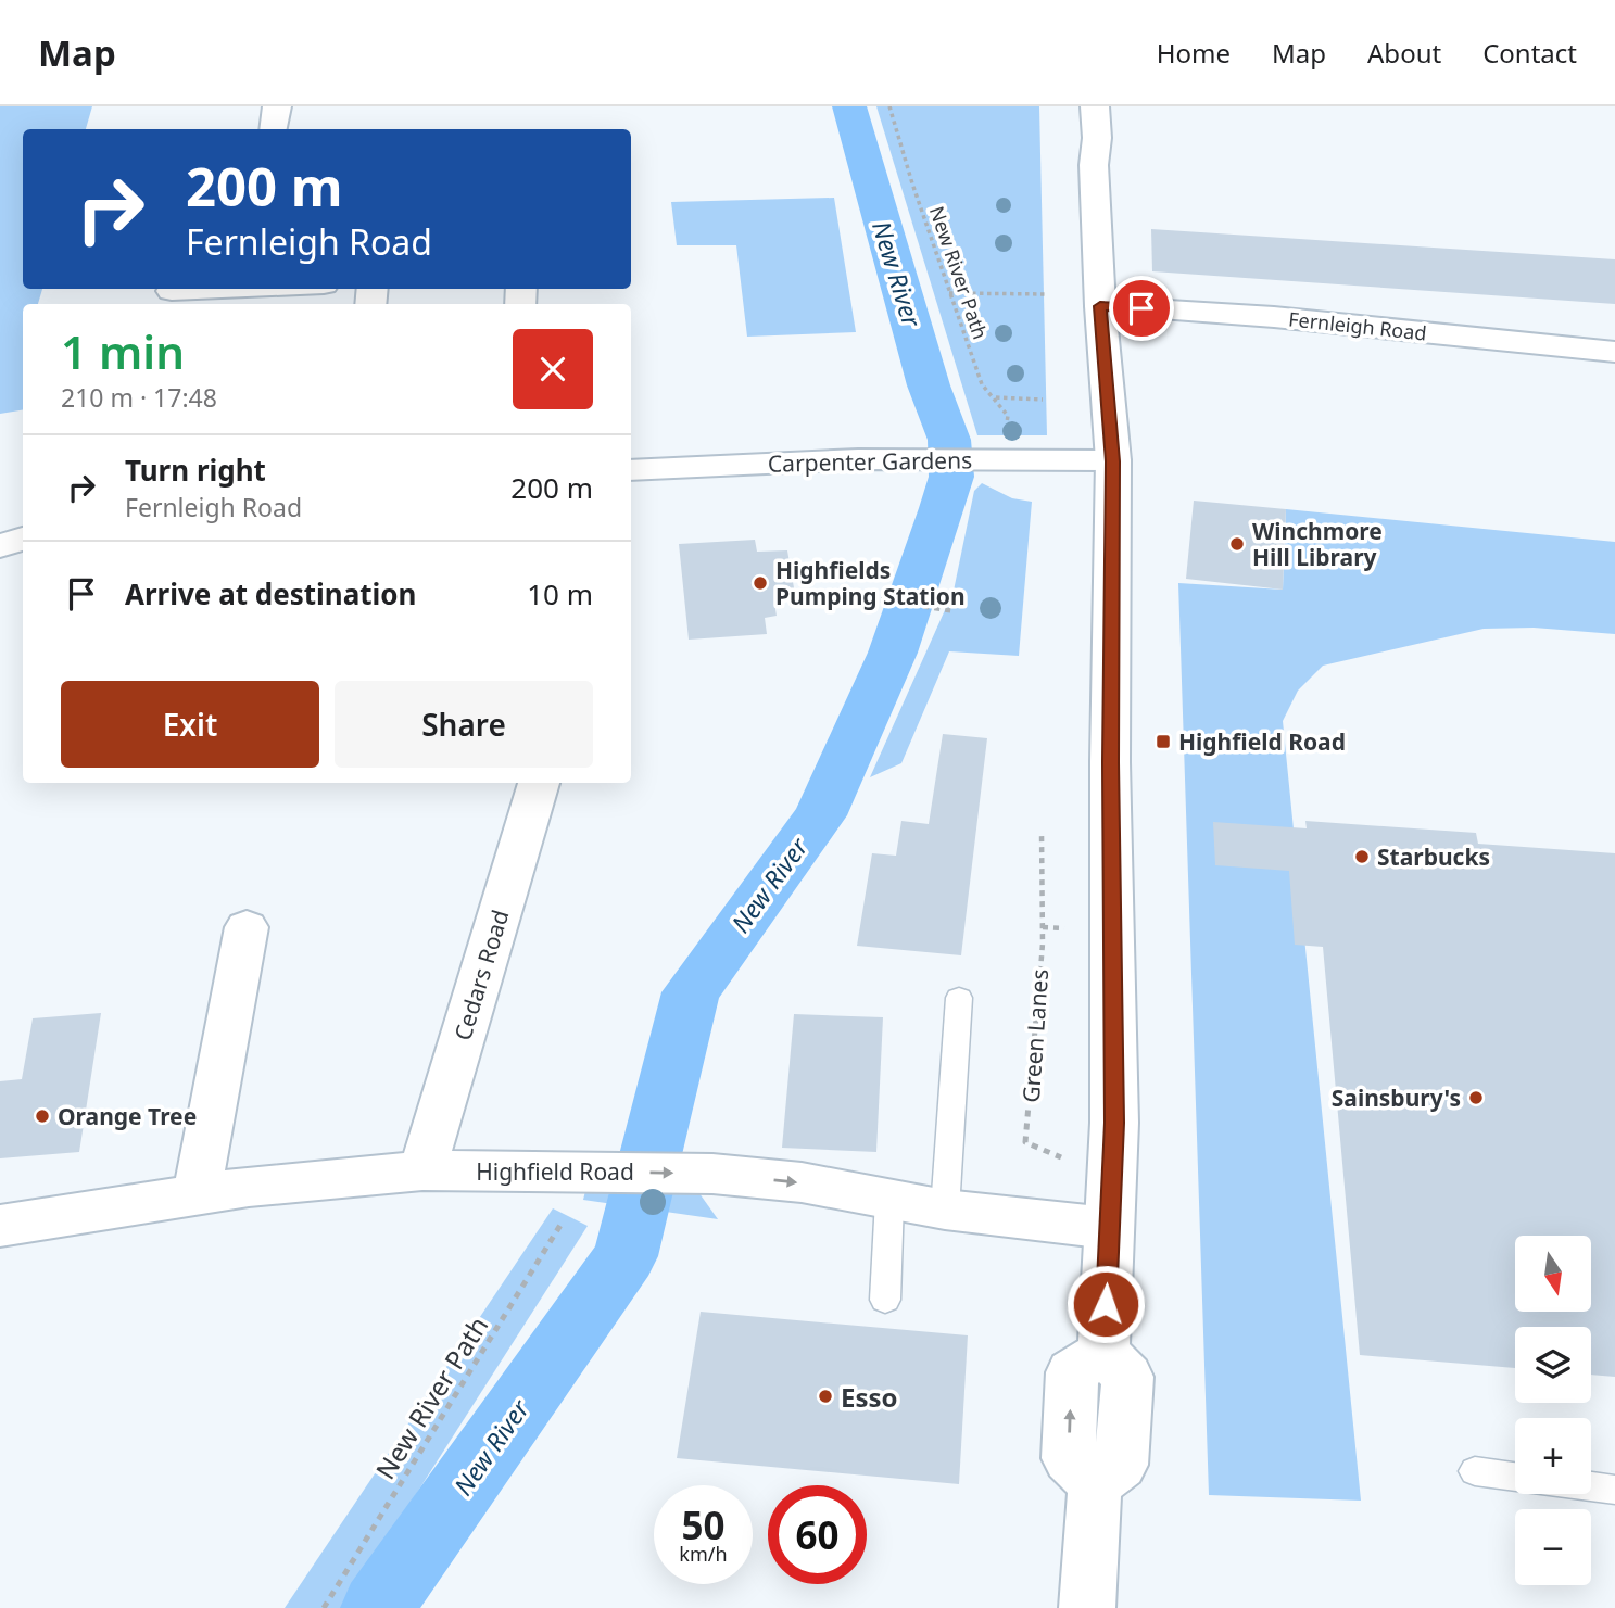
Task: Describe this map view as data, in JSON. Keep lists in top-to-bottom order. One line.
{"streets":{"street":["Fernleigh Road","Carpenter Gardens","Cedars Road","Highfield Road"],"path":["New River Path","Green Lanes"]},"crossings":[["New River Path","Carpenter Gardens"],["Cedars Road","Highfield Road"]],"one_way":["Highfield Road"],"water":["New River"],"places":{"other":["Winchmore Hill Library","Highfields Pumping Station","Starbucks","Sainsbury's","Orange Tree","Esso"],"transit":["Highfield Road"]},"north":"bottom","page":{"header":"Map","nav":["Home","Map","About","Contact"],"turn":["200 m","Fernleigh Road"],"heading":["1 min","210 m · 17:48"],"list":[{"name":"Turn right","note":"Fernleigh Road","value":"200 m"},{"name":"Arrive at destination","value":"10 m"}],"buttons":["Exit","Share"],"map_buttons":["+","−"],"speed":"50 km/h","limit":"60"}}
